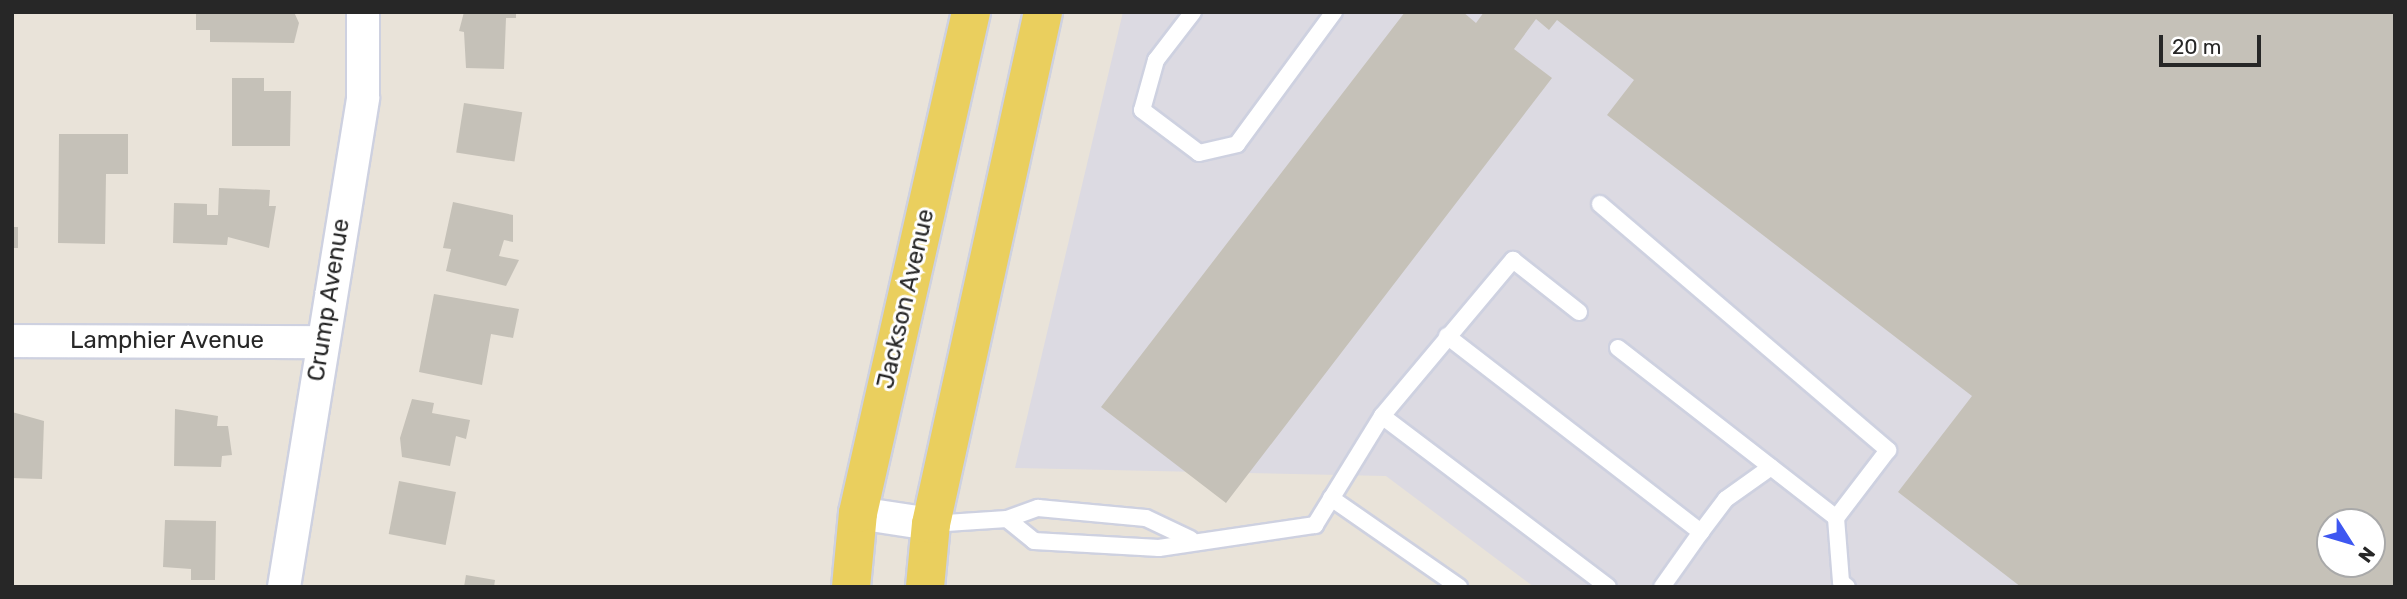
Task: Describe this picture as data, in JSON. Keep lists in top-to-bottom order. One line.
{"streets":{"main road":["Jackson Avenue"],"street":["Crump Avenue","Lamphier Avenue"]},"crossings":[["Crump Avenue","Lamphier Avenue"]],"scale_bar":"20 m","north":"bottom right"}
